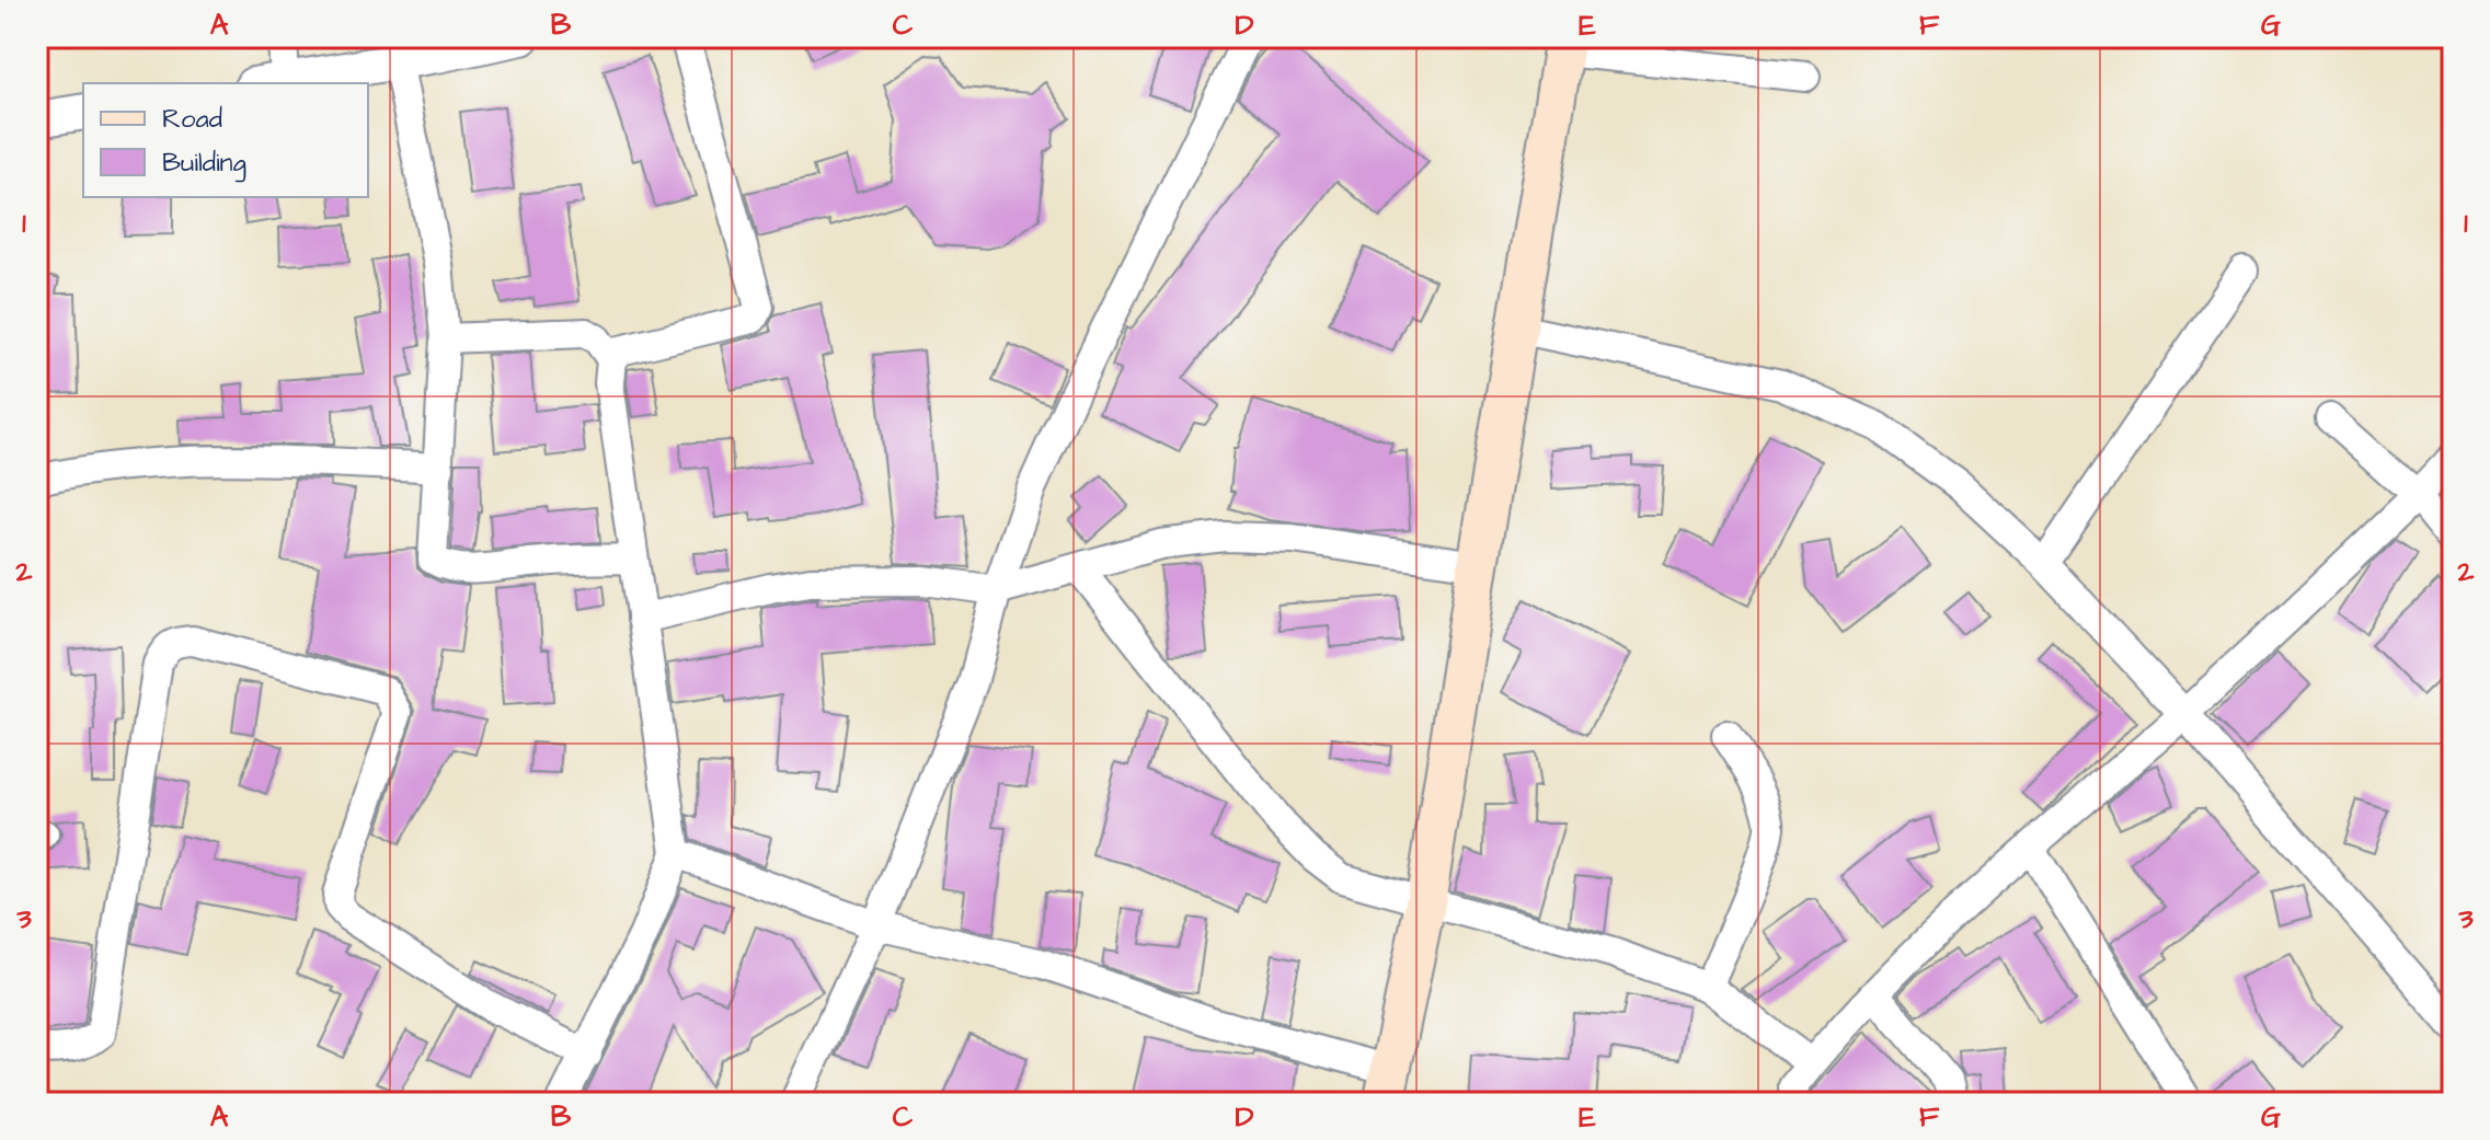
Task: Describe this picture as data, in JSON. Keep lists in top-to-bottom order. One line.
{"legend":["Road","Building"],"grid":{"columns":["A","B","C","D","E","F","G"],"rows":["1","2","3"]}}
